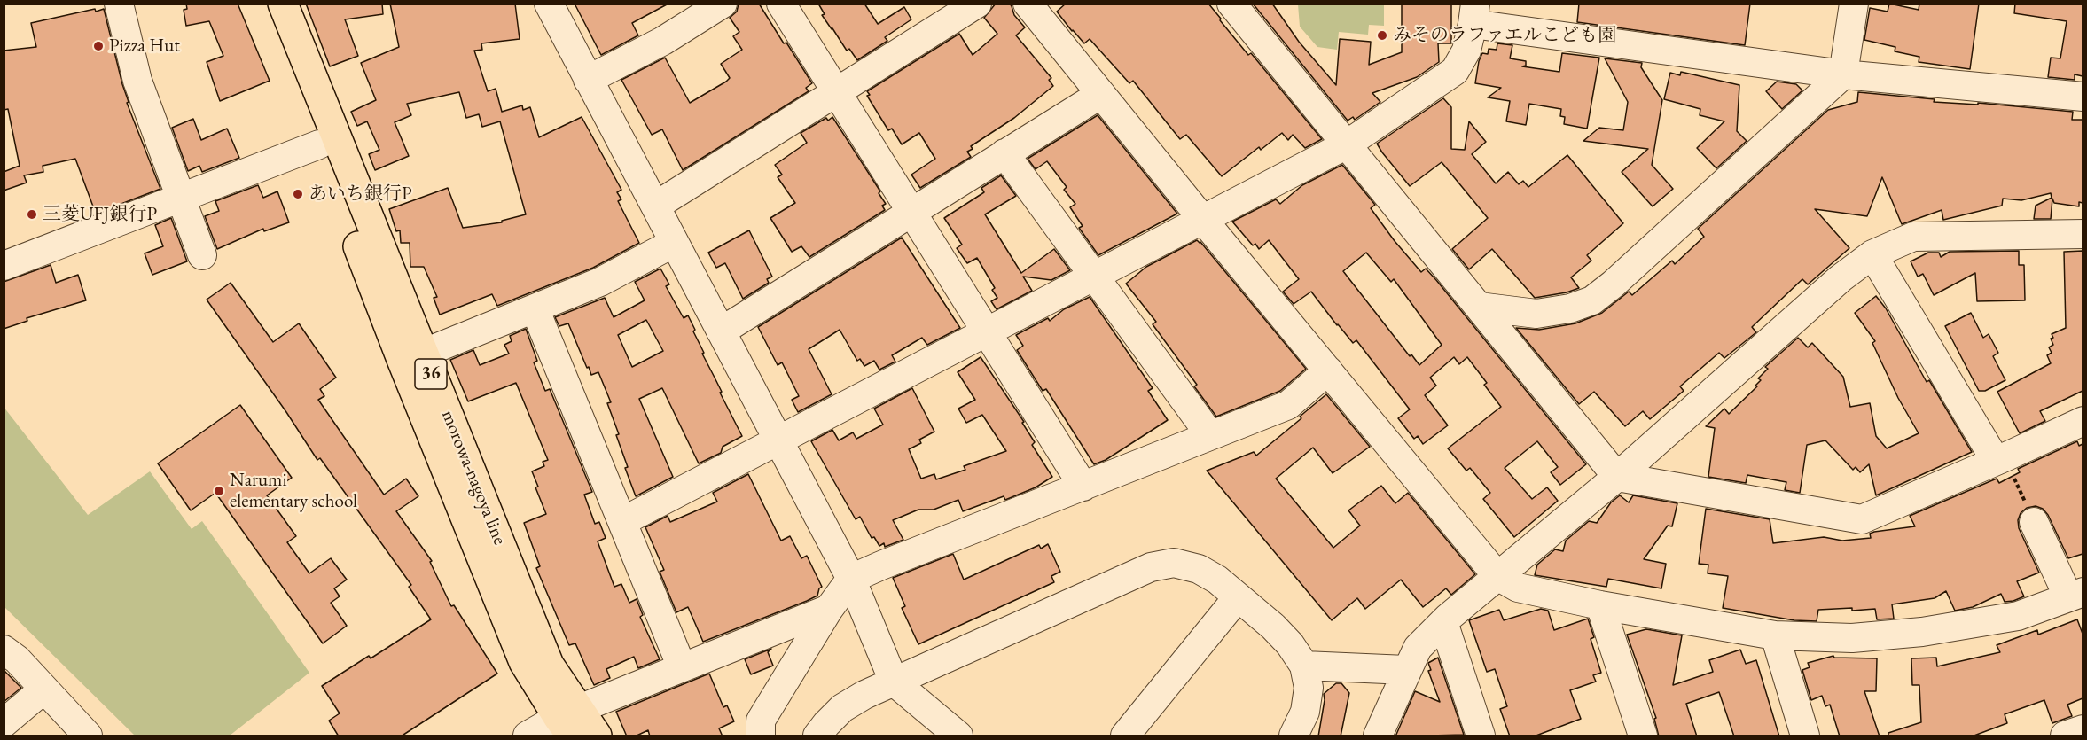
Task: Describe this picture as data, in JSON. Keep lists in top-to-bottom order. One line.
{"streets":{"main road":["36","morowa-nagoya line"]},"places":["みそのラファエルこども園","Pizza Hut","あいち銀行P","三菱UFJ銀行P","Narumi elementary school"]}
